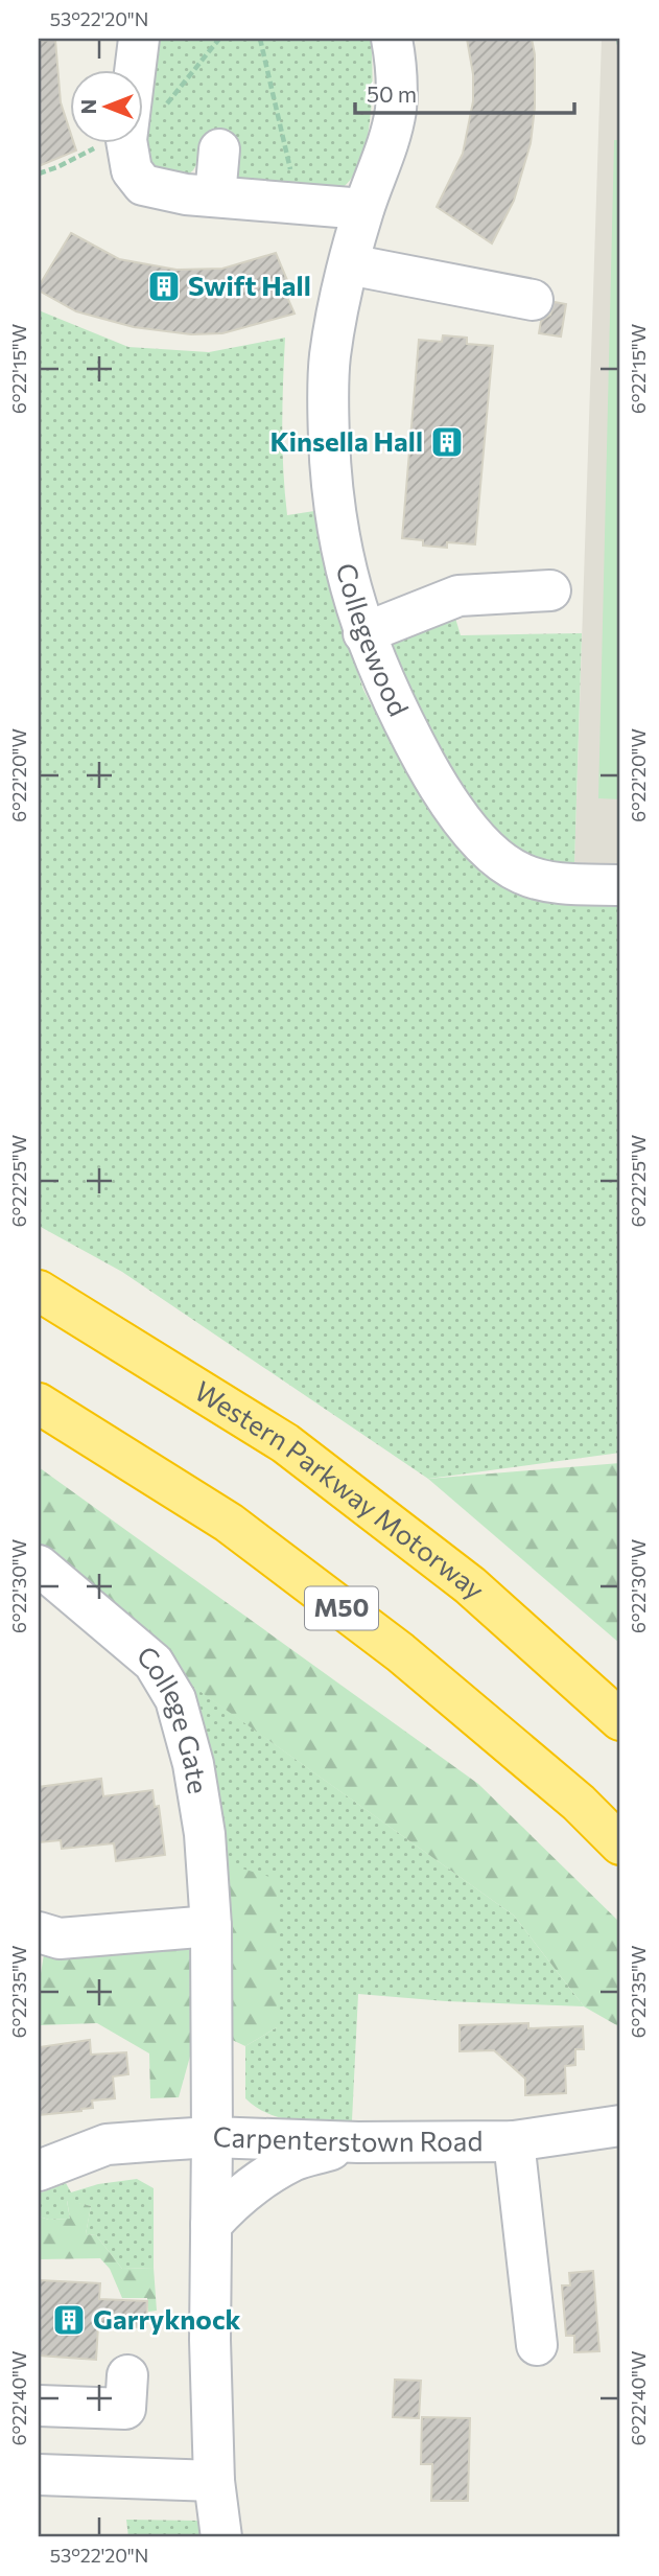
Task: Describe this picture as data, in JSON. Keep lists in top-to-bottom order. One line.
{"streets":{"highway":["Western Parkway Motorway","M50"],"street":["Collegewood","College Gate","Carpenterstown Road"]},"crossings":[["College Gate","Carpenterstown Road"]],"places":{"building":["Swift Hall","Kinsella Hall","Garryknock"]},"scale_bar":"50 m","north":"left","coordinates":["53°22'20\"N","6°22'15\"W","6°22'20\"W","6°22'25\"W","6°22'30\"W","6°22'35\"W","6°22'40\"W"]}
